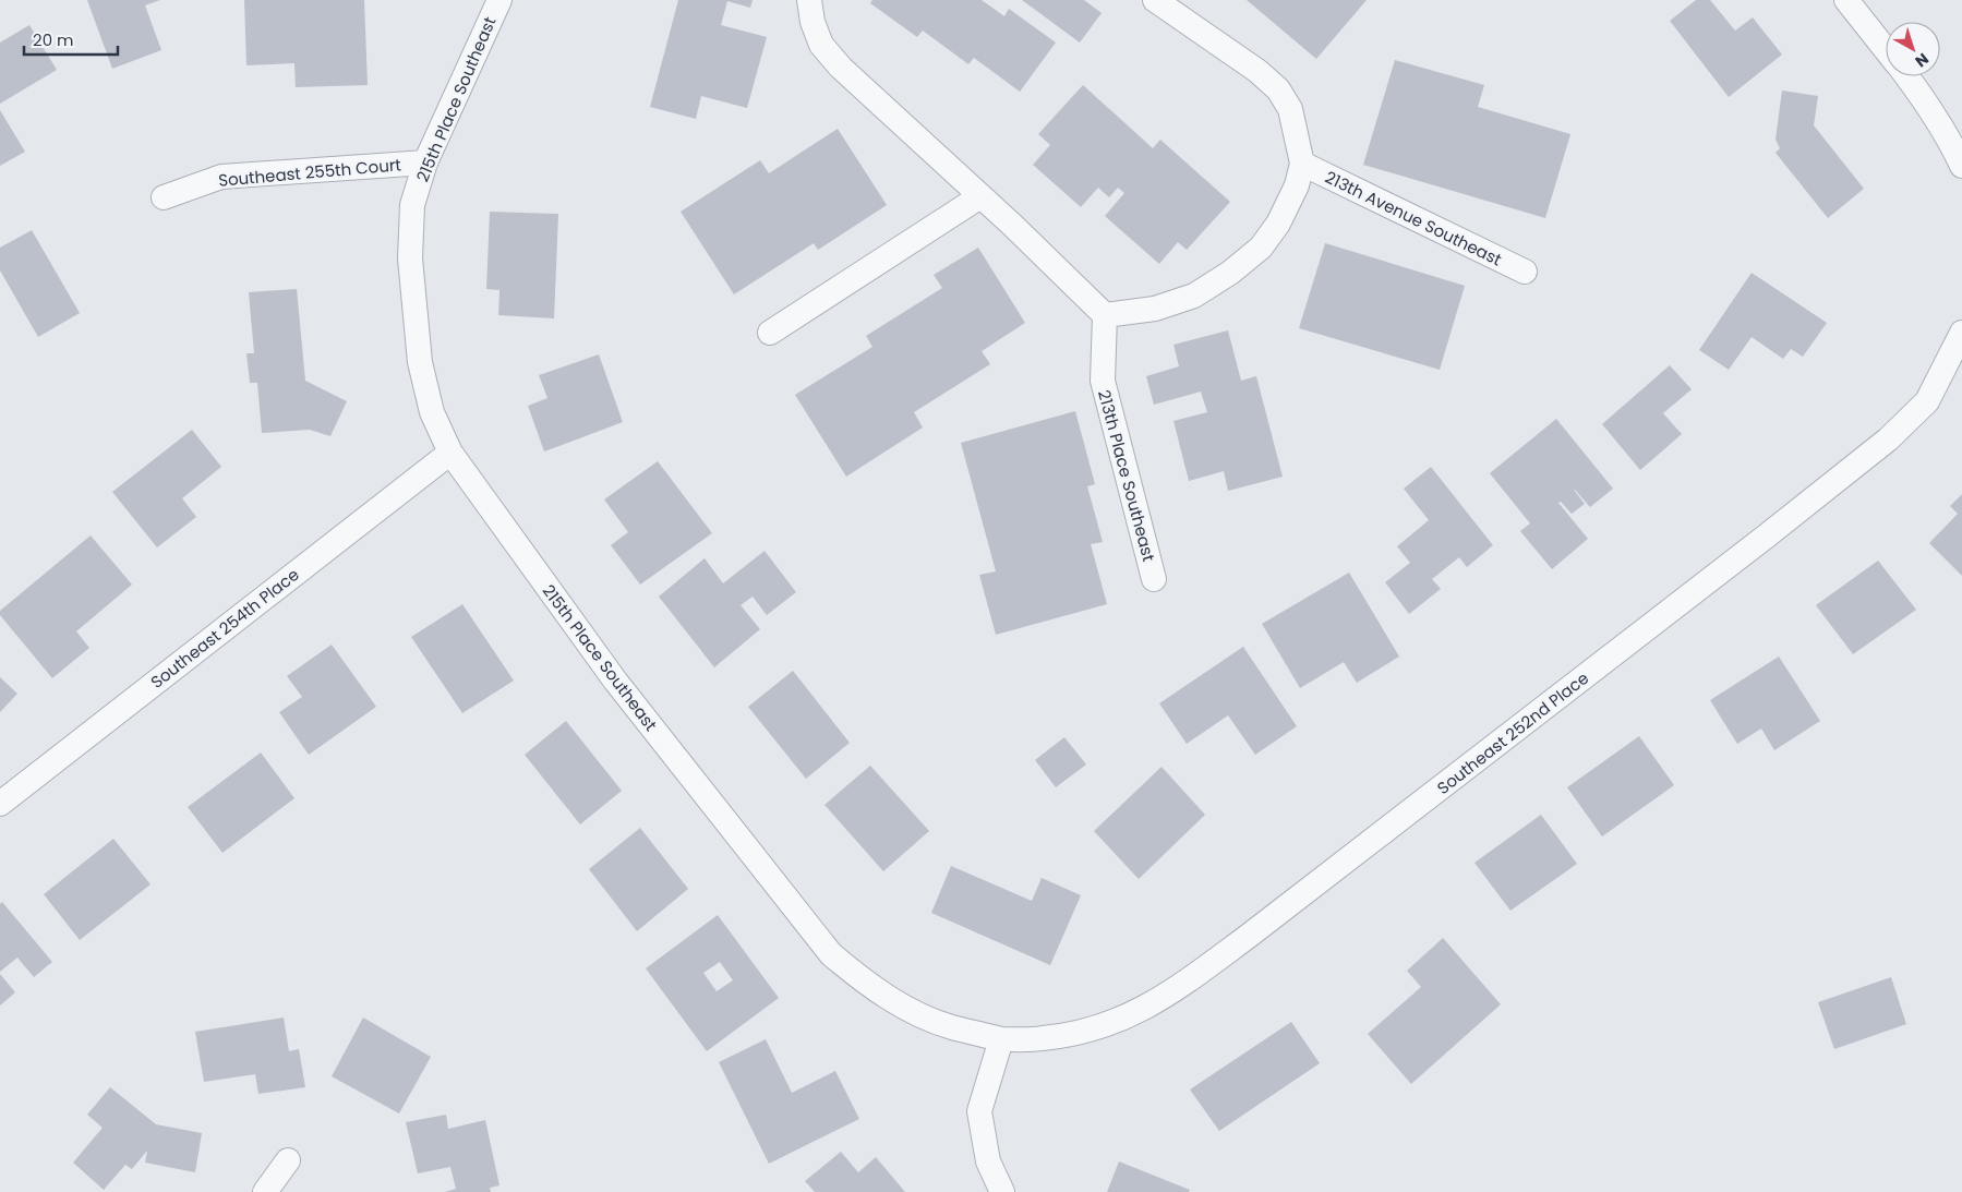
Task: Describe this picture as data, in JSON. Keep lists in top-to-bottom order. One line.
{"streets":{"street":["215th Place Southeast","Southeast 255th Court","213th Avenue Southeast","213th Place Southeast","Southeast 254th Place","Southeast 252nd Place"]},"crossings":[["215th Place Southeast","Southeast 255th Court"],["215th Place Southeast","Southeast 254th Place"],["215th Place Southeast","Southeast 252nd Place"]],"scale_bar":"20 m","north":"bottom right"}
